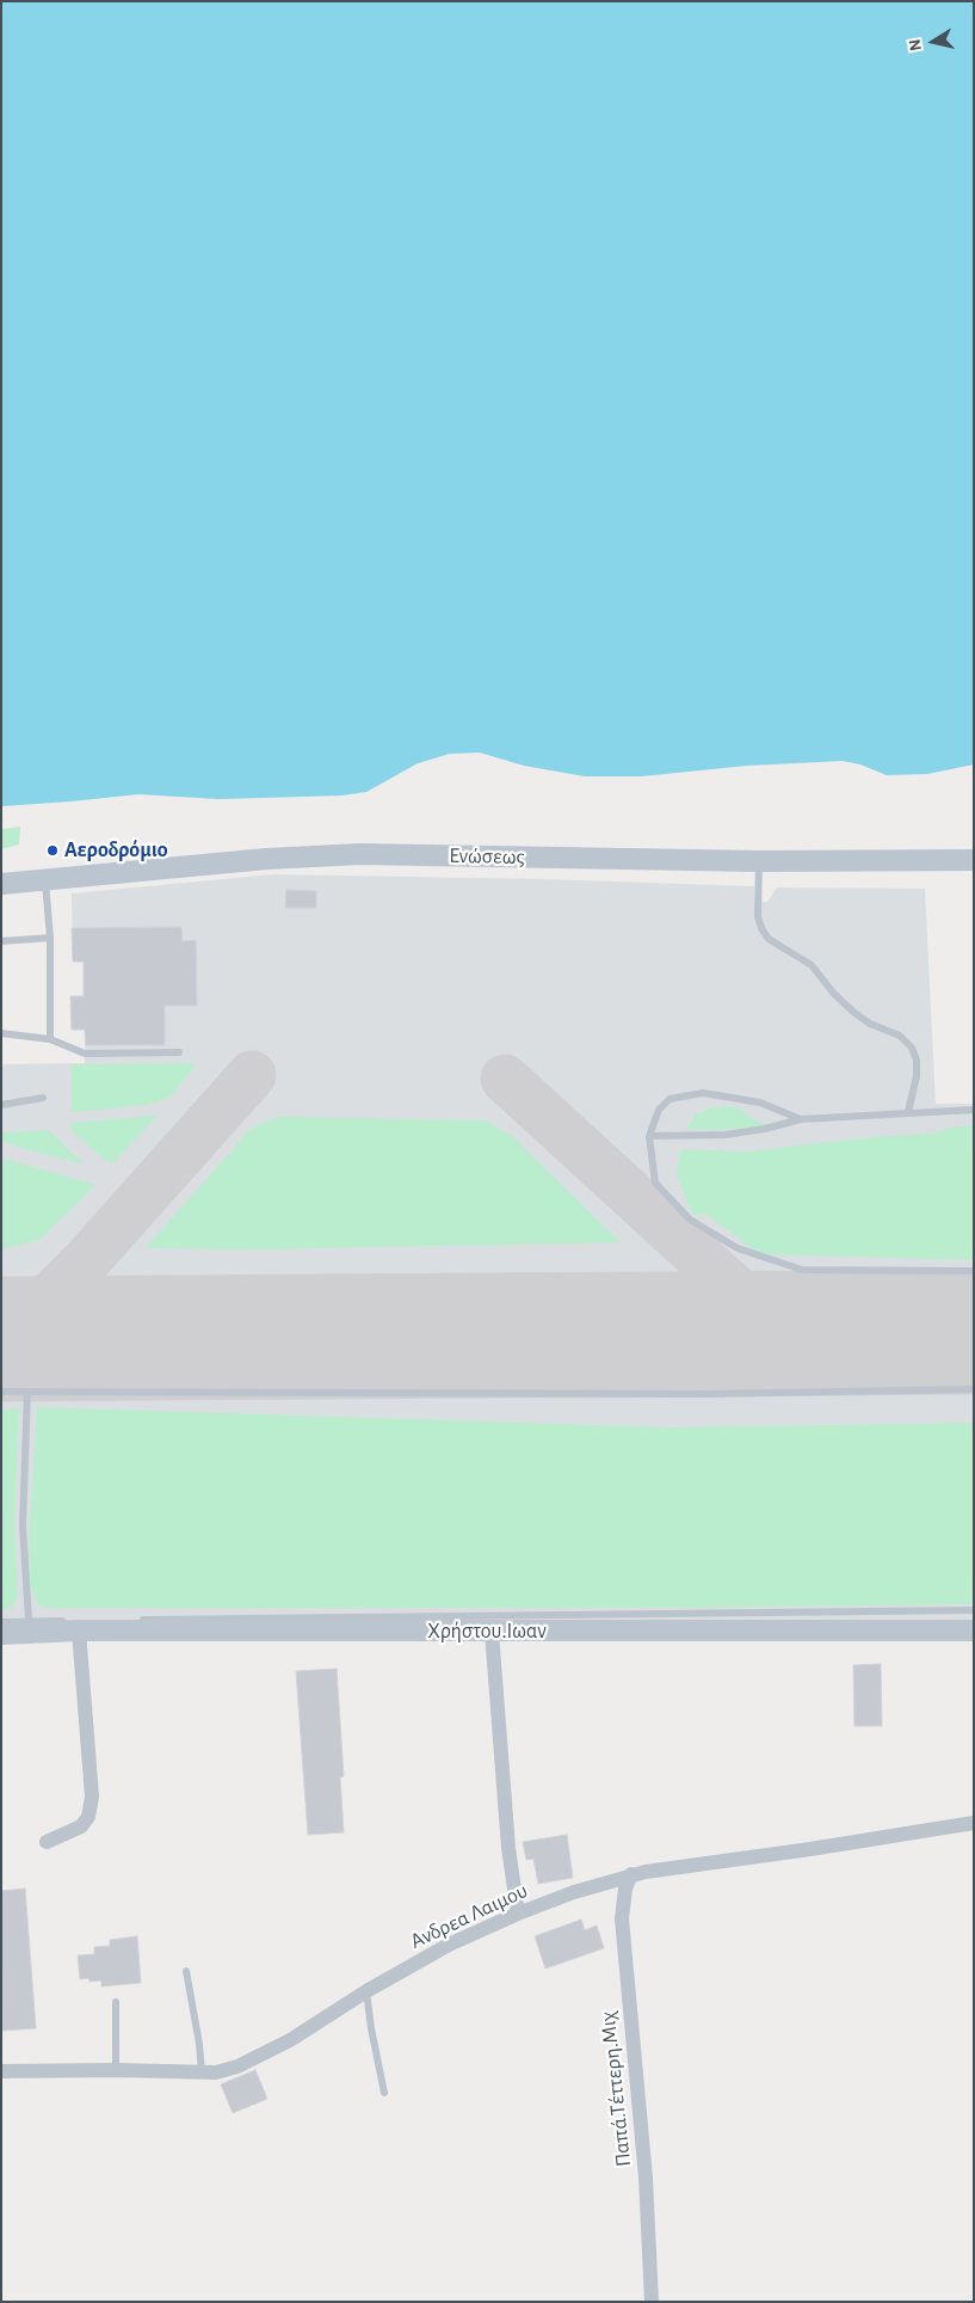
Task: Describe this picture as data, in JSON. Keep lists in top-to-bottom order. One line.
{"streets":{"street":["Ενώσεως","Χρήστου.Ιωαν","Ανδρεα Λαιμου","Παπά.Τέττερη.Μιχ"]},"crossings":[["Ανδρεα Λαιμου","Παπά.Τέττερη.Μιχ"]],"places":["Αεροδρόμιο"],"north":"left"}
